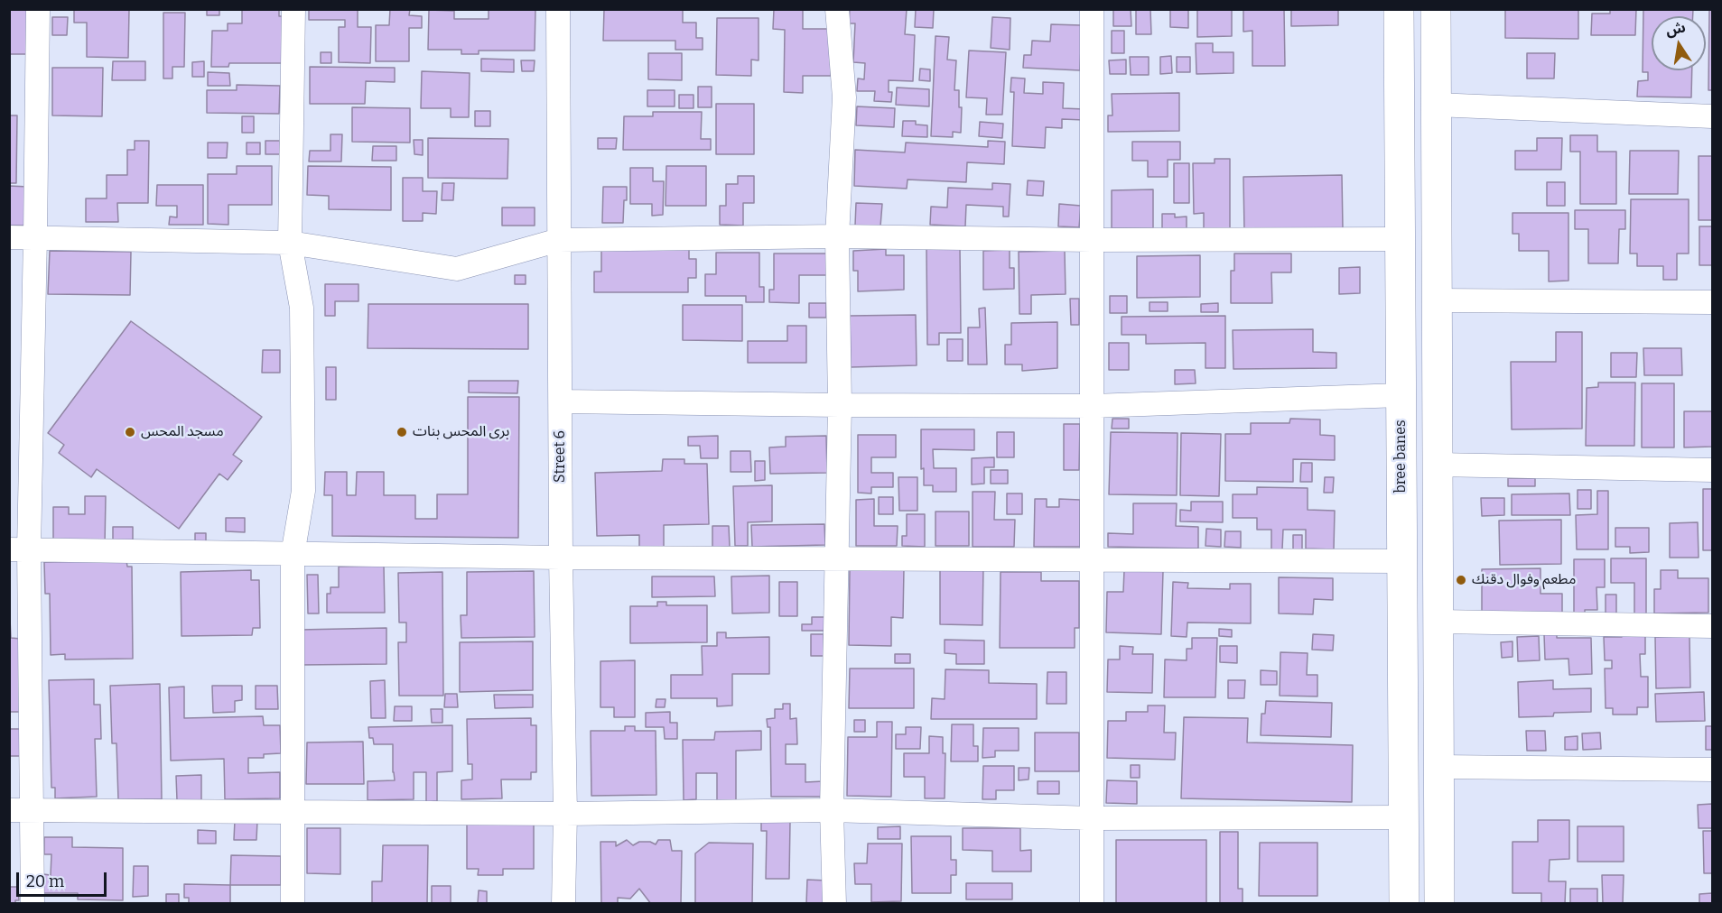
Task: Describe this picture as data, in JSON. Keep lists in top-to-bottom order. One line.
{"streets":{"main road":["bree banes"],"street":["Street 6"]},"places":["مسجد المحس","برى المحس بنات","مطعم وفوال دقنك"],"scale_bar":"20 m","north":"top"}
